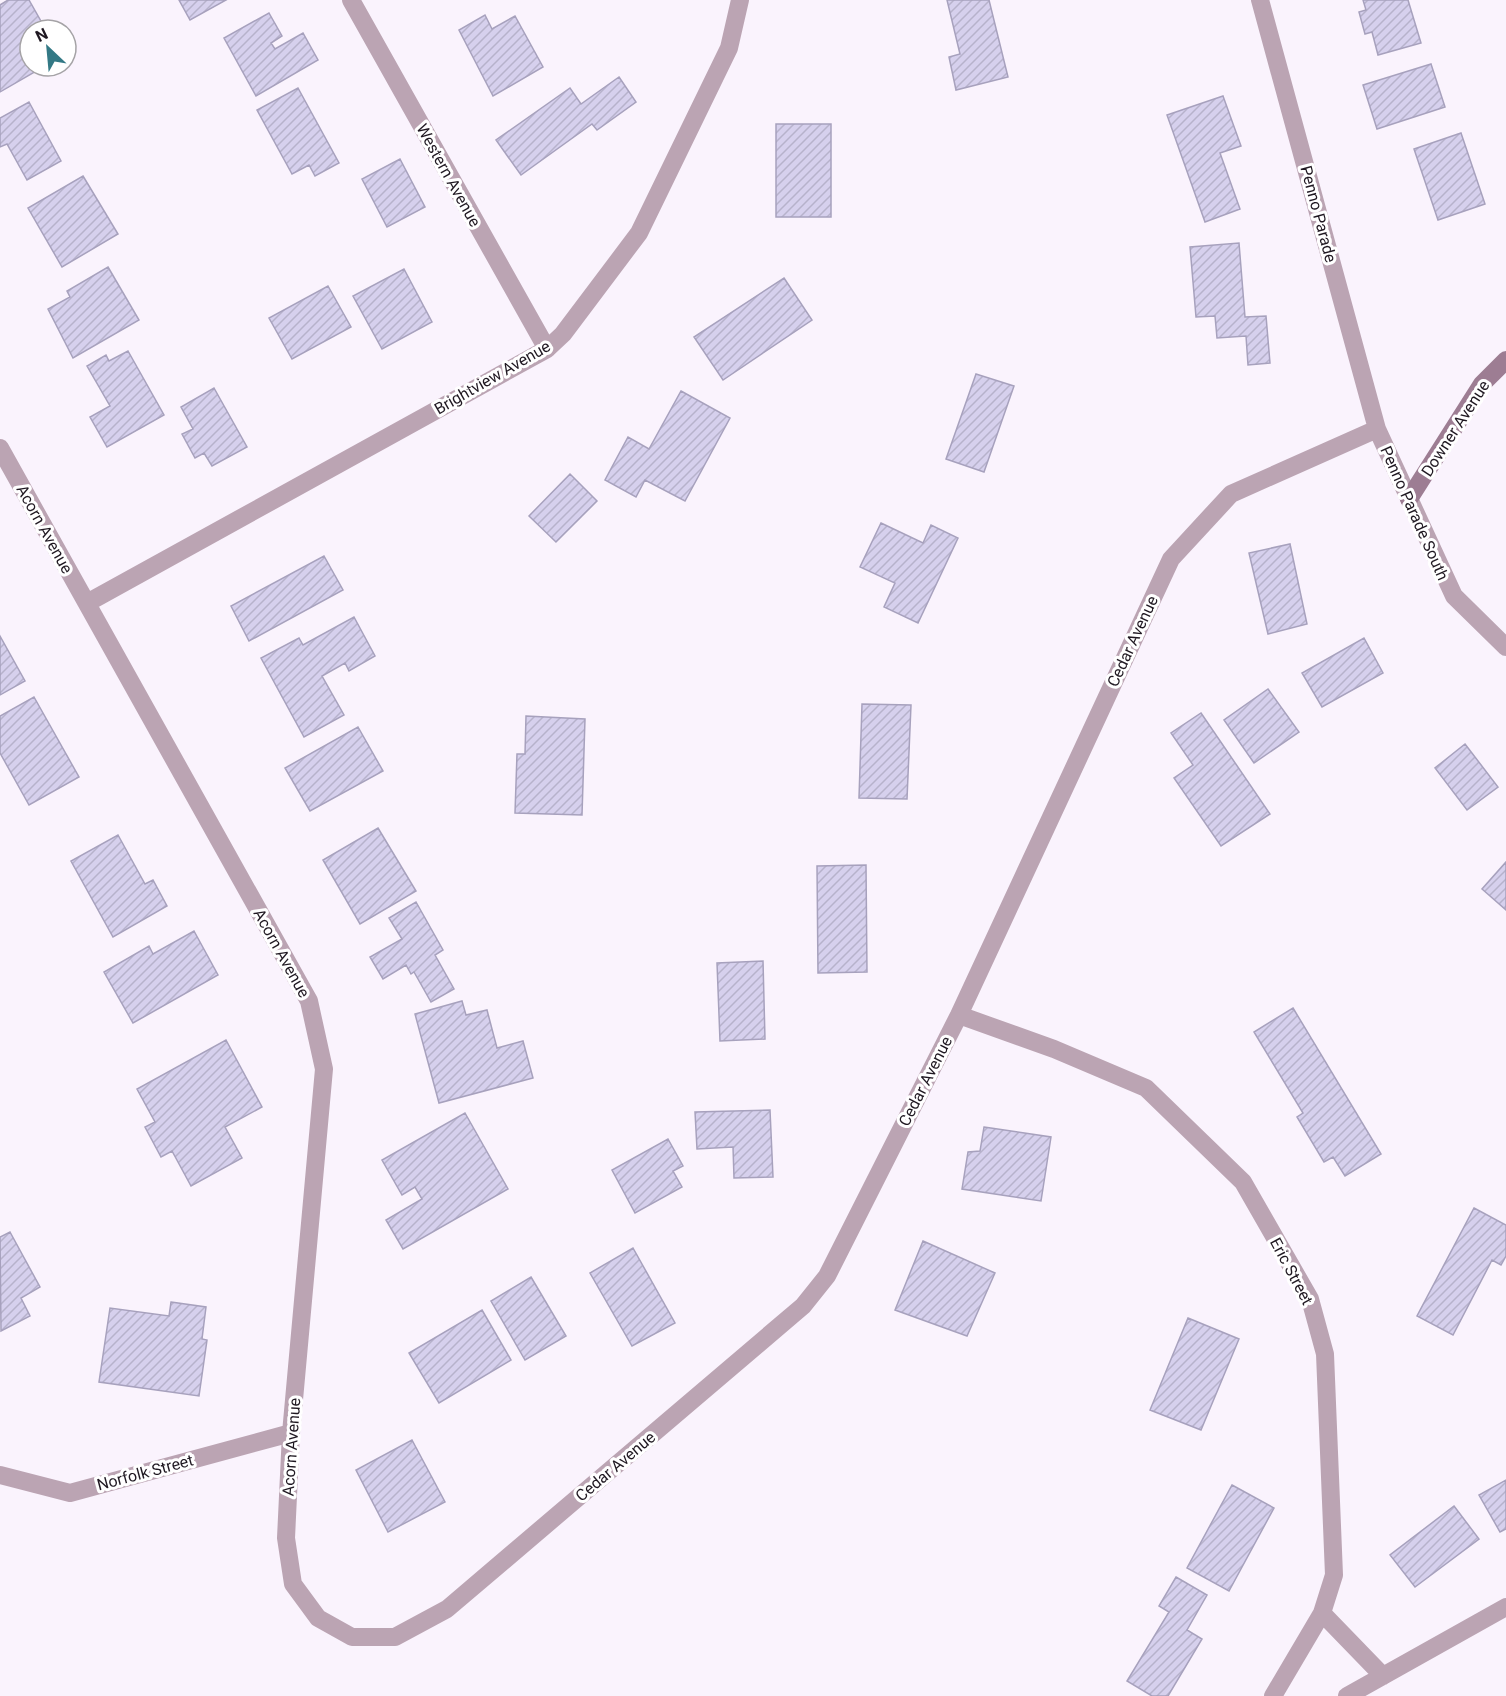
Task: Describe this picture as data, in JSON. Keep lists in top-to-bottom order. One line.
{"streets":{"street":["Western Avenue","Penno Parade","Brightview Avenue","Downer Avenue","Penno Parade South","Acorn Avenue","Cedar Avenue","Eric Street","Norfolk Street"]},"crossings":[["Western Avenue","Brightview Avenue"],["Penno Parade","Penno Parade South"],["Penno Parade","Cedar Avenue"],["Brightview Avenue","Acorn Avenue"],["Downer Avenue","Penno Parade South"],["Penno Parade South","Cedar Avenue"],["Acorn Avenue","Cedar Avenue"],["Acorn Avenue","Norfolk Street"],["Cedar Avenue","Eric Street"]],"north":"top left"}
